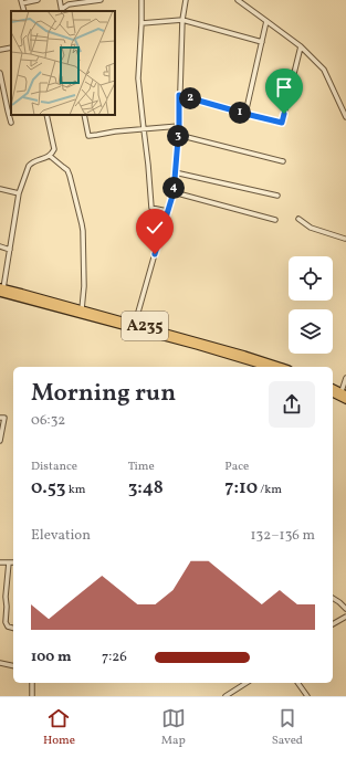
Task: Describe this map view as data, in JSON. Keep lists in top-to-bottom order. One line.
{"streets":{"highway":["A235"]},"page":{"pins":["2","1","3","4"],"heading":["Morning run","06:32"],"stats":[["Distance","0.53 km"],["Time","3:48"],["Pace","7:10 /km"]],"chart":["Elevation","132–136 m"],"list":[{"name":"100 m","note":"7:26"}],"tabs":["Home","Map","Saved"]}}
